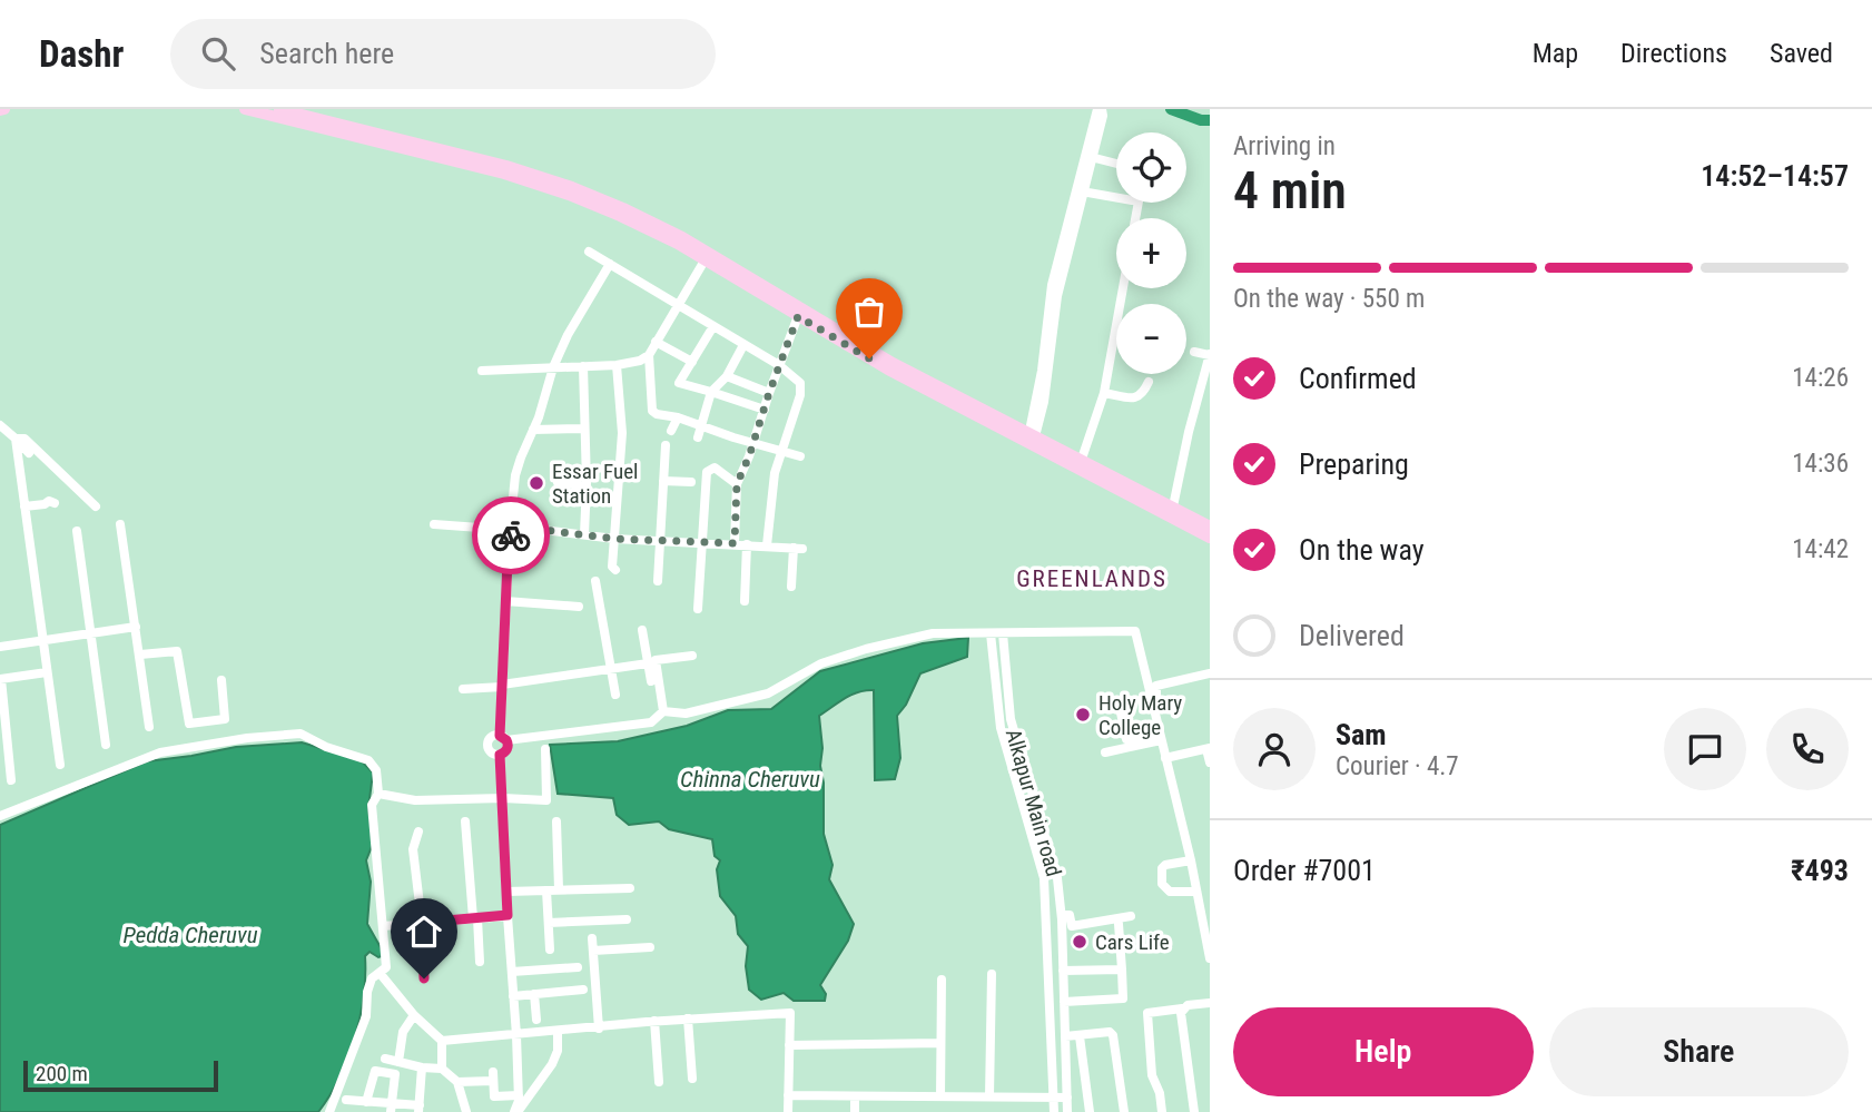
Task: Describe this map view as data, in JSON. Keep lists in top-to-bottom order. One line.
{"streets":{"street":["Alkapur Main road"]},"districts":["GREENLANDS"],"water":["Chinna Cheruvu","Pedda Cheruvu"],"places":["Essar Fuel Station","Holy Mary College","Cars Life"],"scale_bar":"200 m","page":{"header":"Dashr","search":"Search here","nav":["Map","Directions","Saved"],"heading":["4 min","Arriving in","14:52–14:57"],"panel":["Sam","Courier · 4.7","Order #7001","₹493"],"map_buttons":["+","−"],"bar":"On the way · 550 m","list":[["Confirmed","14:26"],["Preparing","14:36"],["On the way","14:42"],"Delivered"],"buttons":["Help","Share"],"scale":"200 m"}}
